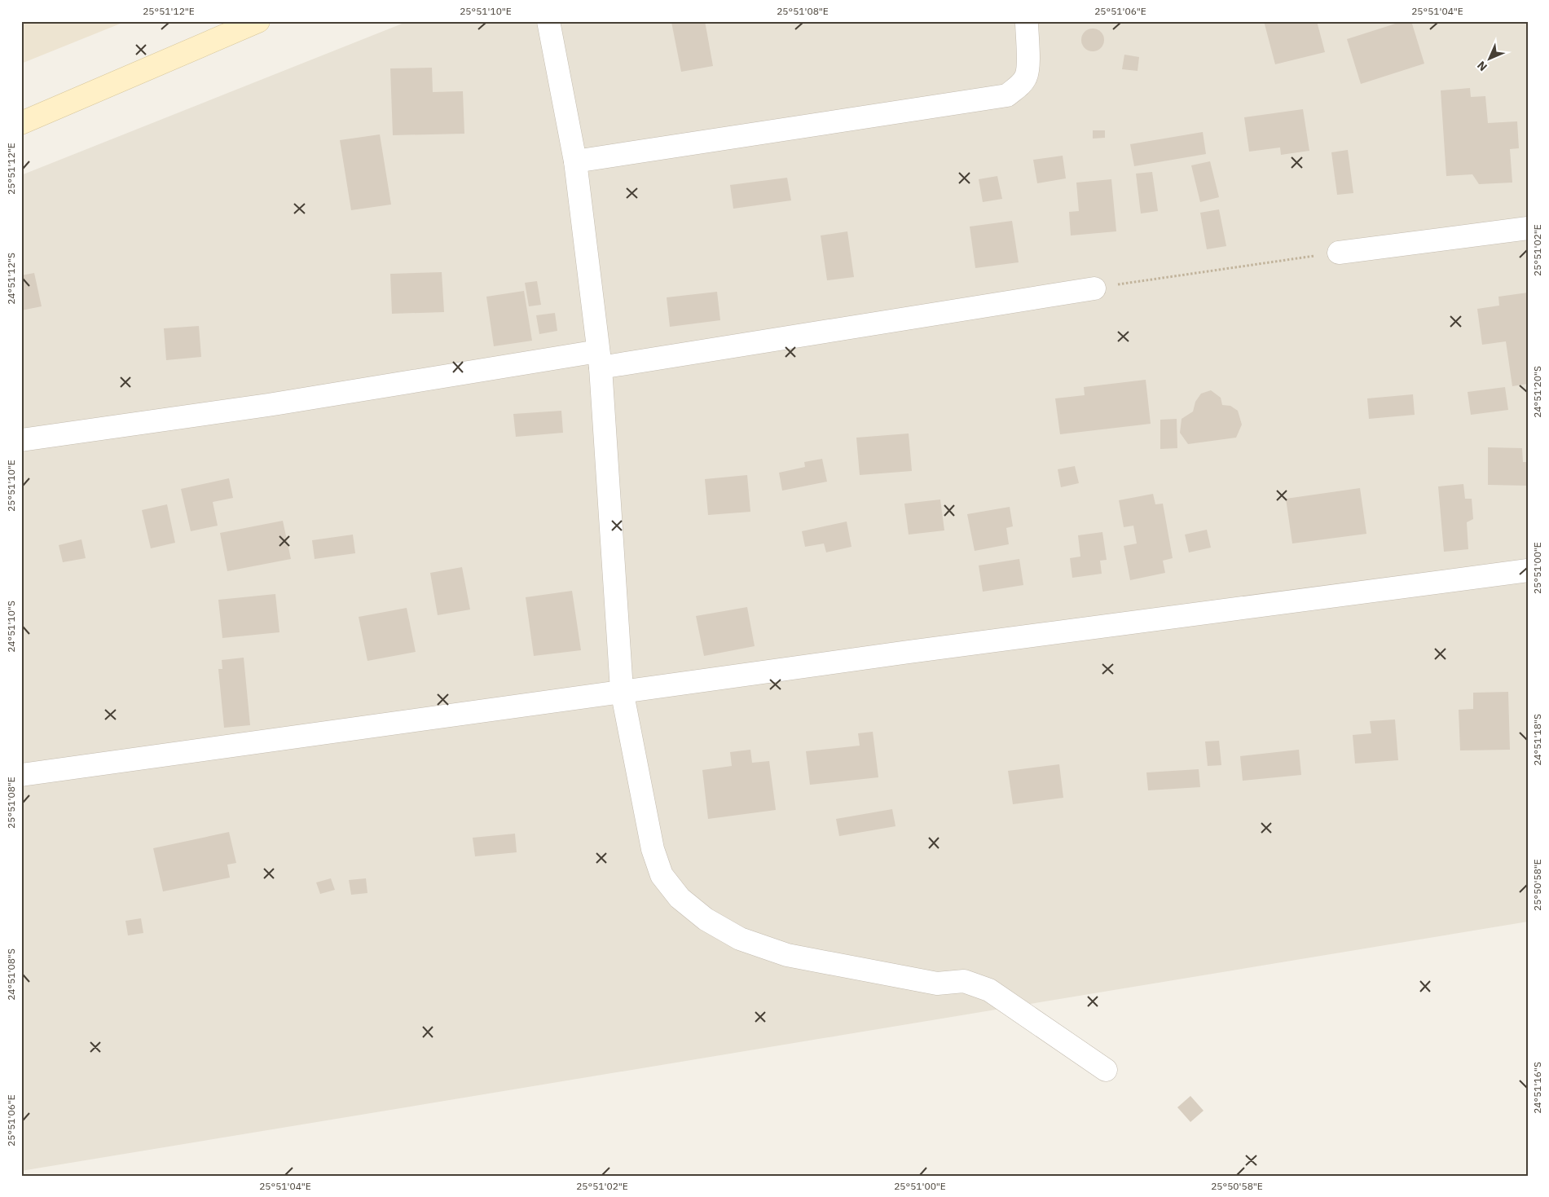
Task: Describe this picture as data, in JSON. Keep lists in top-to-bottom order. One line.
{"north":"bottom left","coordinates":["25°51'12\"E","25°51'10\"E","25°51'08\"E","25°51'06\"E","25°51'04\"E","25°51'02\"E","24°51'12\"S","24°51'20\"S","25°51'00\"E","24°51'10\"S","24°51'18\"S","25°50'58\"E","24°51'08\"S","24°51'16\"S"]}
